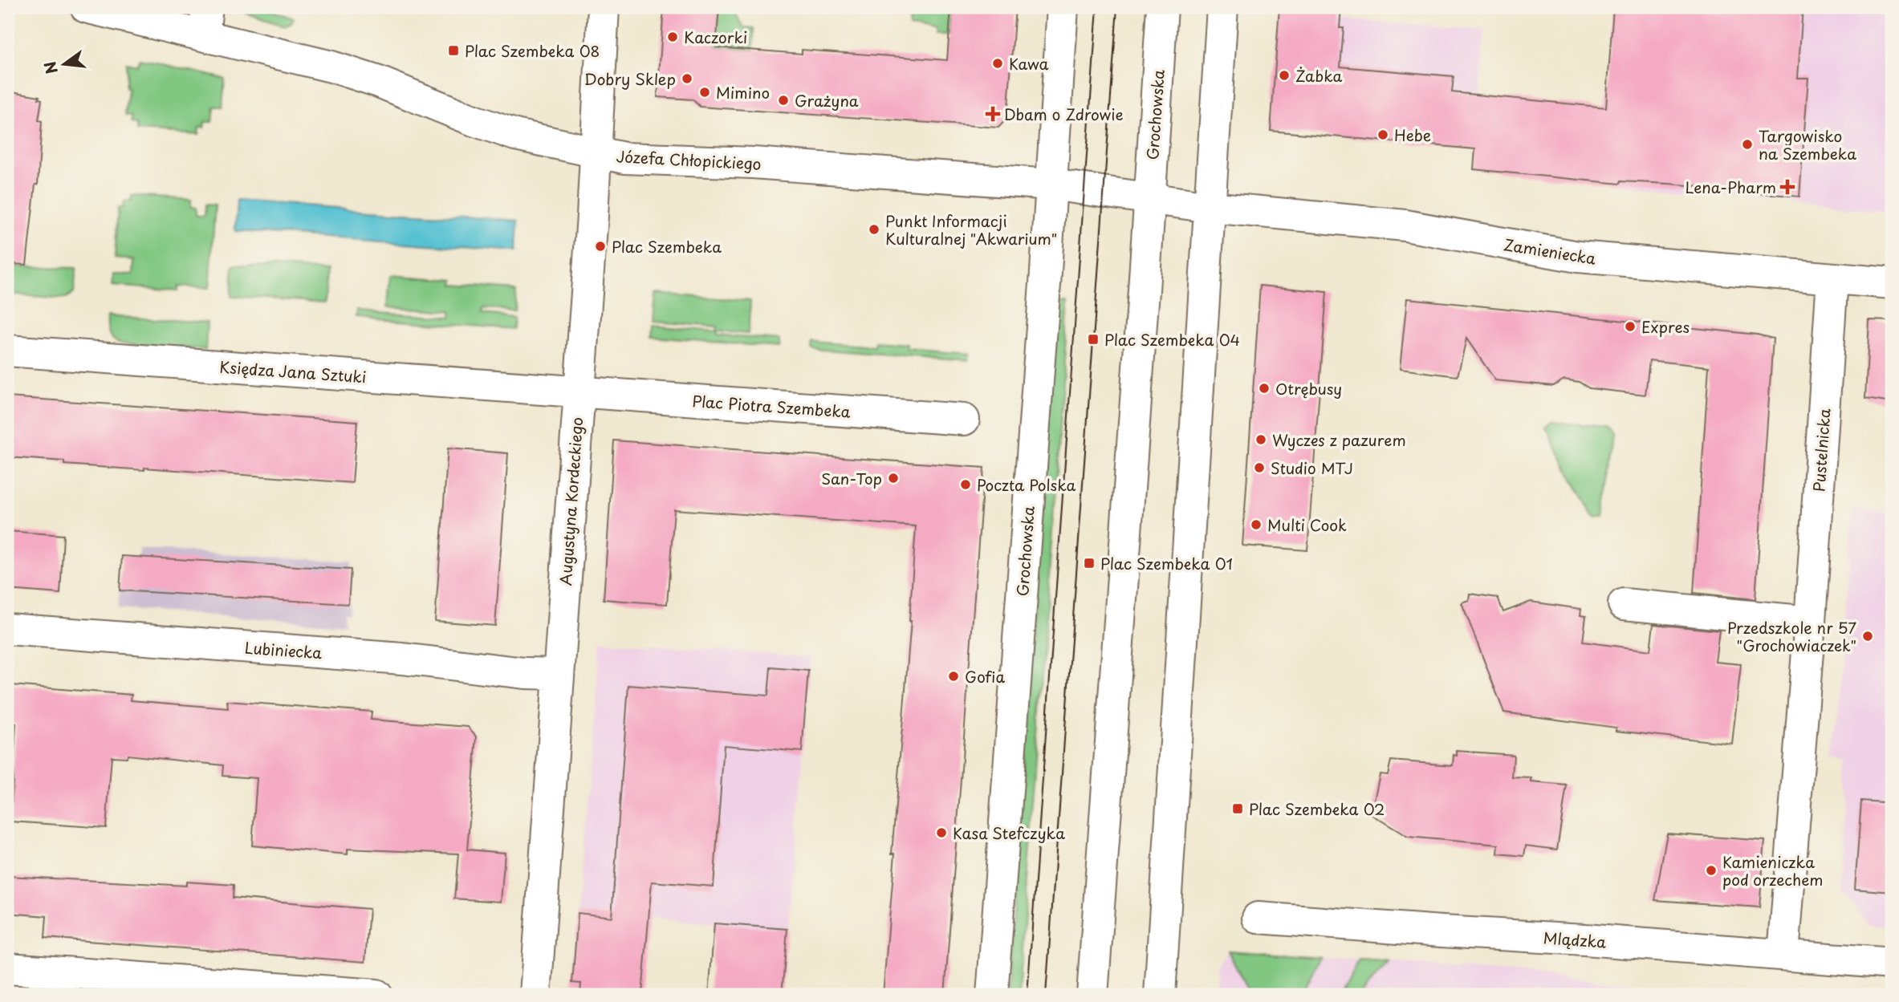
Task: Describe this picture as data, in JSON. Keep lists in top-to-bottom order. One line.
{"streets":{"street":["Grochowska","Józefa Chłopickiego","Zamieniecka","Księdza Jana Sztuki","Plac Piotra Szembeka","Pustelnicka","Augustyna Kordeckiego","Lubiniecka","Mlądzka"]},"crossings":[["Grochowska","Józefa Chłopickiego"],["Józefa Chłopickiego","Zamieniecka"],["Józefa Chłopickiego","Augustyna Kordeckiego"],["Zamieniecka","Pustelnicka"],["Księdza Jana Sztuki","Plac Piotra Szembeka"],["Księdza Jana Sztuki","Augustyna Kordeckiego"],["Plac Piotra Szembeka","Augustyna Kordeckiego"],["Pustelnicka","Mlądzka"],["Augustyna Kordeckiego","Lubiniecka"]],"places":{"other":["Kaczorki","Kawa","Żabka","Dobry Sklep","Mimino","Grażyna","Hebe","Targowisko na Szembeka","Punkt Informacji Kulturalnej \"Akwarium\"","Plac Szembeka","Expres","Otrębusy","Wyczes z pazurem","Studio MTJ","San-Top","Poczta Polska","Multi Cook","Przedszkole nr 57 \"Grochowiaczek\"","Gofia","Kasa Stefczyka","Kamieniczka pod orzechem"],"transit":["Plac Szembeka 08","Plac Szembeka 04","Plac Szembeka 01","Plac Szembeka 02"],"health":["Dbam o Zdrowie","Lena-Pharm"]},"north":"left"}
